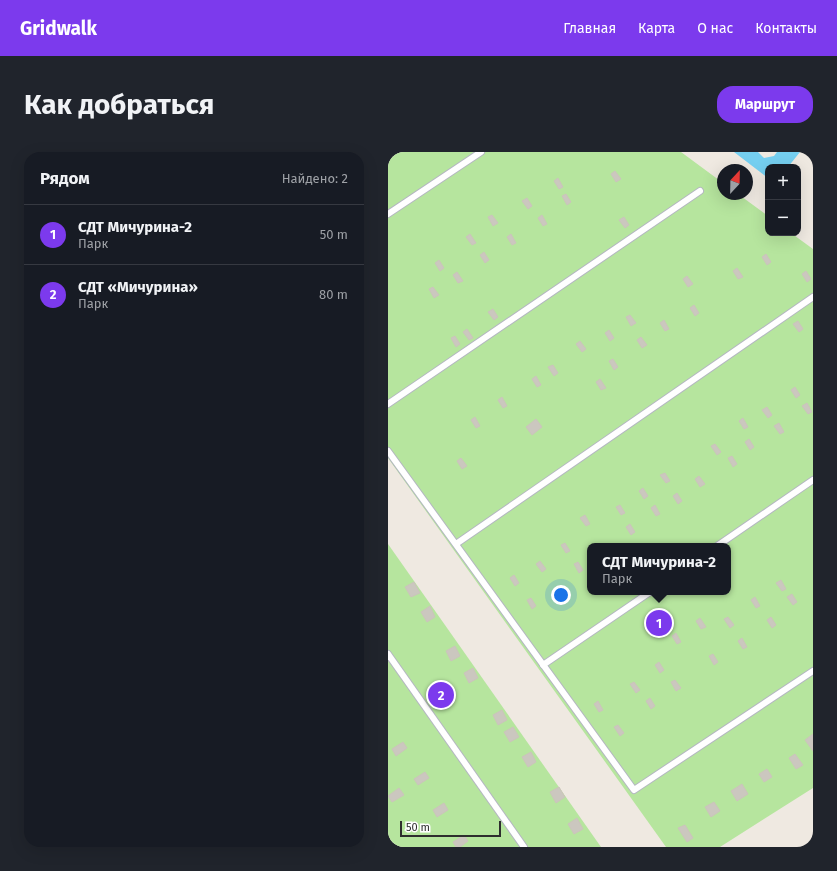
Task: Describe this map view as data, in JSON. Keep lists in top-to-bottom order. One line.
{"scale_bar":"50 m","north":"top","page":{"header":"Gridwalk","nav":["Главная","Карта","О нас","Контакты"],"buttons":"Маршрут","title":"Как добраться","heading":["Рядом","Найдено: 2"],"map_buttons":["+","−"],"list":[{"mark":"1","name":"СДТ Мичурина-2","note":"Парк","value":"50 m"},{"mark":"2","name":"СДТ «Мичурина»","note":"Парк","value":"80 m"}],"popup":["СДТ Мичурина-2","Парк"],"pins":["1","2"],"scale":"50 m"}}
